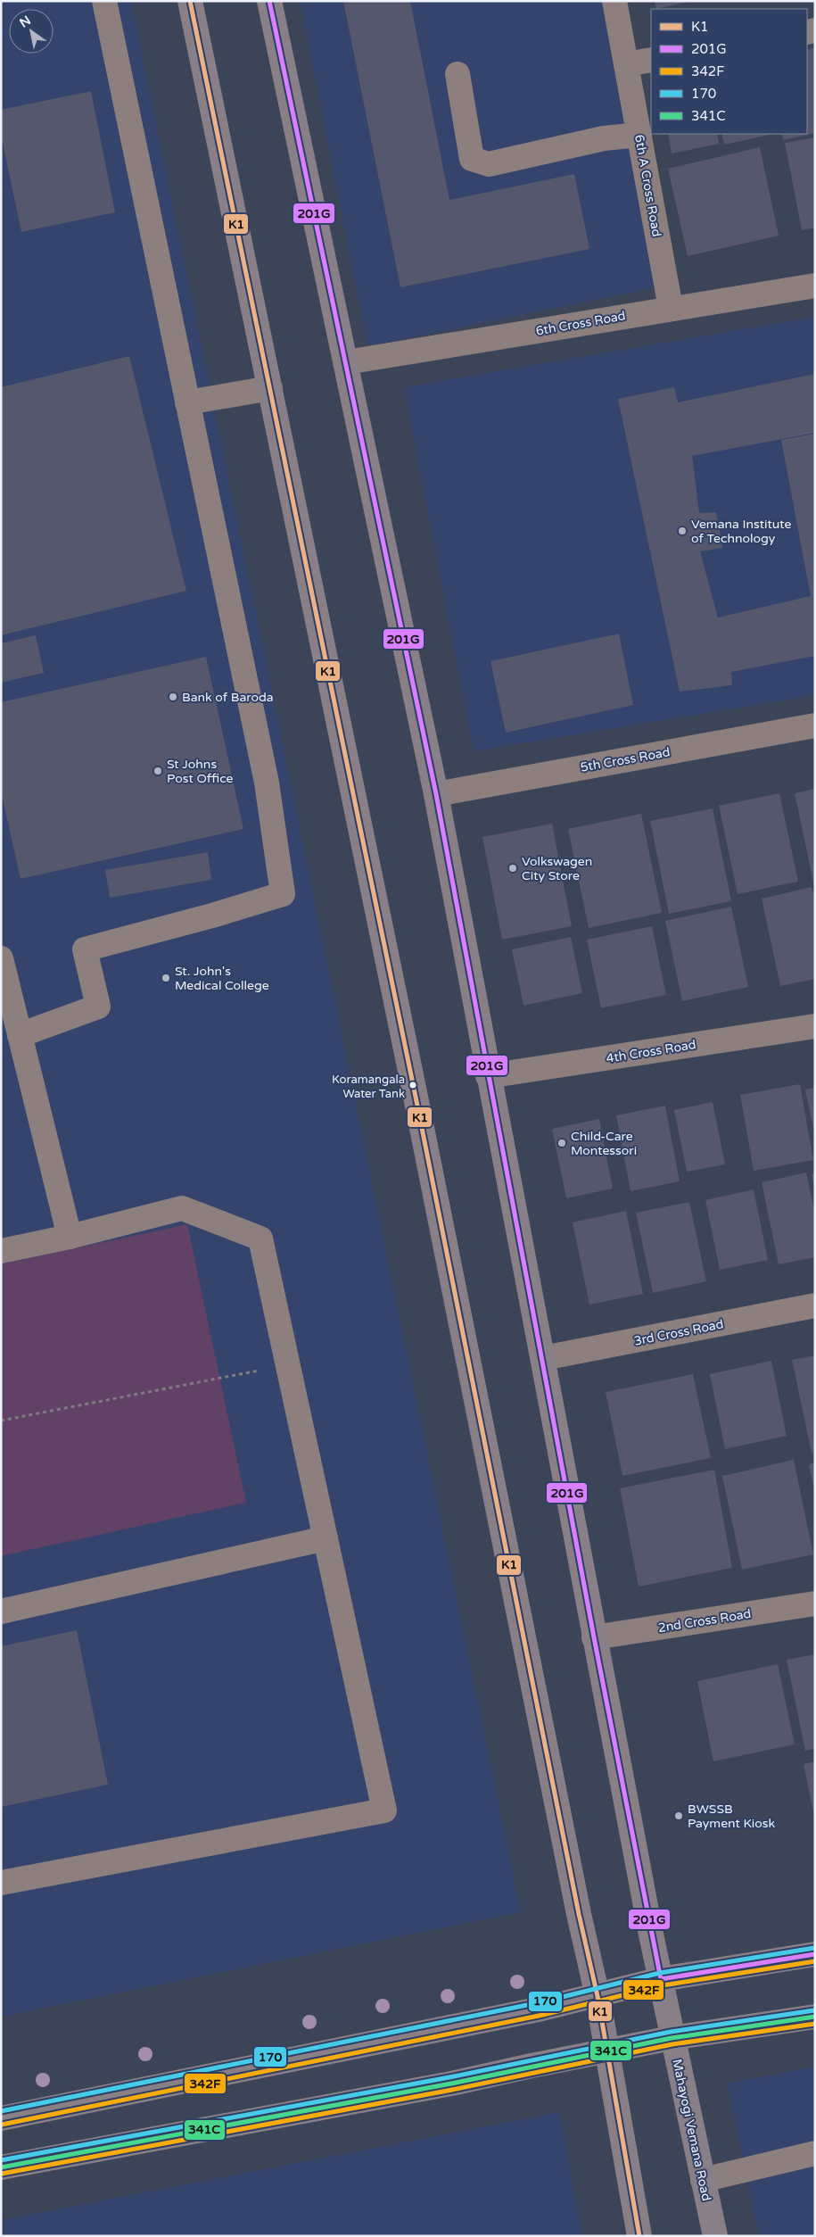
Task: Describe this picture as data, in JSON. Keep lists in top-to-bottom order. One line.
{"streets":{"main road":["Mahayogi Vemana Road"],"street":["6th A Cross Road","6th Cross Road","5th Cross Road","4th Cross Road","3rd Cross Road","2nd Cross Road"]},"crossings":[["6th A Cross Road","6th Cross Road"],["6th Cross Road","Mahayogi Vemana Road"],["5th Cross Road","Mahayogi Vemana Road"],["4th Cross Road","Mahayogi Vemana Road"],["3rd Cross Road","Mahayogi Vemana Road"],["2nd Cross Road","Mahayogi Vemana Road"]],"places":["Vemana Institute of Technology","Bank of Baroda","St Johns Post Office","Volkswagen City Store","St. John's Medical College","Koramangala Water Tank","Child-Care Montessori","BWSSB Payment Kiosk"],"lines":["transit line K1","transit line 201G","transit line 170","transit line 342F","transit line 341C"],"legend":["K1","201G","342F","170","341C"],"north":"top left"}
